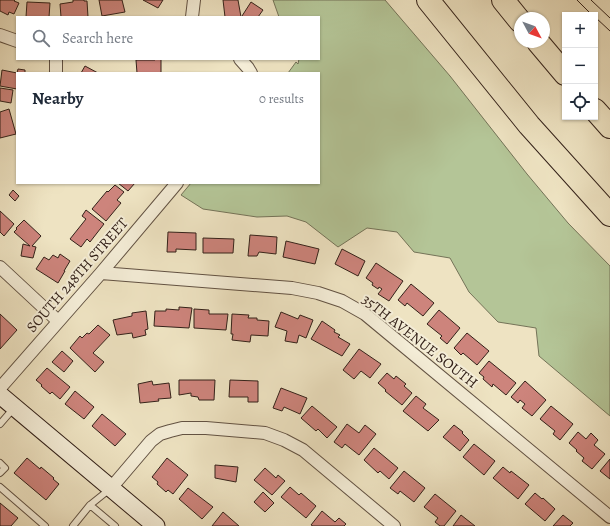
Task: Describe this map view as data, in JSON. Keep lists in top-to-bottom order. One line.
{"streets":{"street":["SOUTH 248TH STREET","35TH AVENUE SOUTH"]},"crossings":[["SOUTH 248TH STREET","35TH AVENUE SOUTH"]],"north":"bottom right","page":{"map_buttons":["+","−"],"search":"Search here","heading":["Nearby","0 results"]}}
